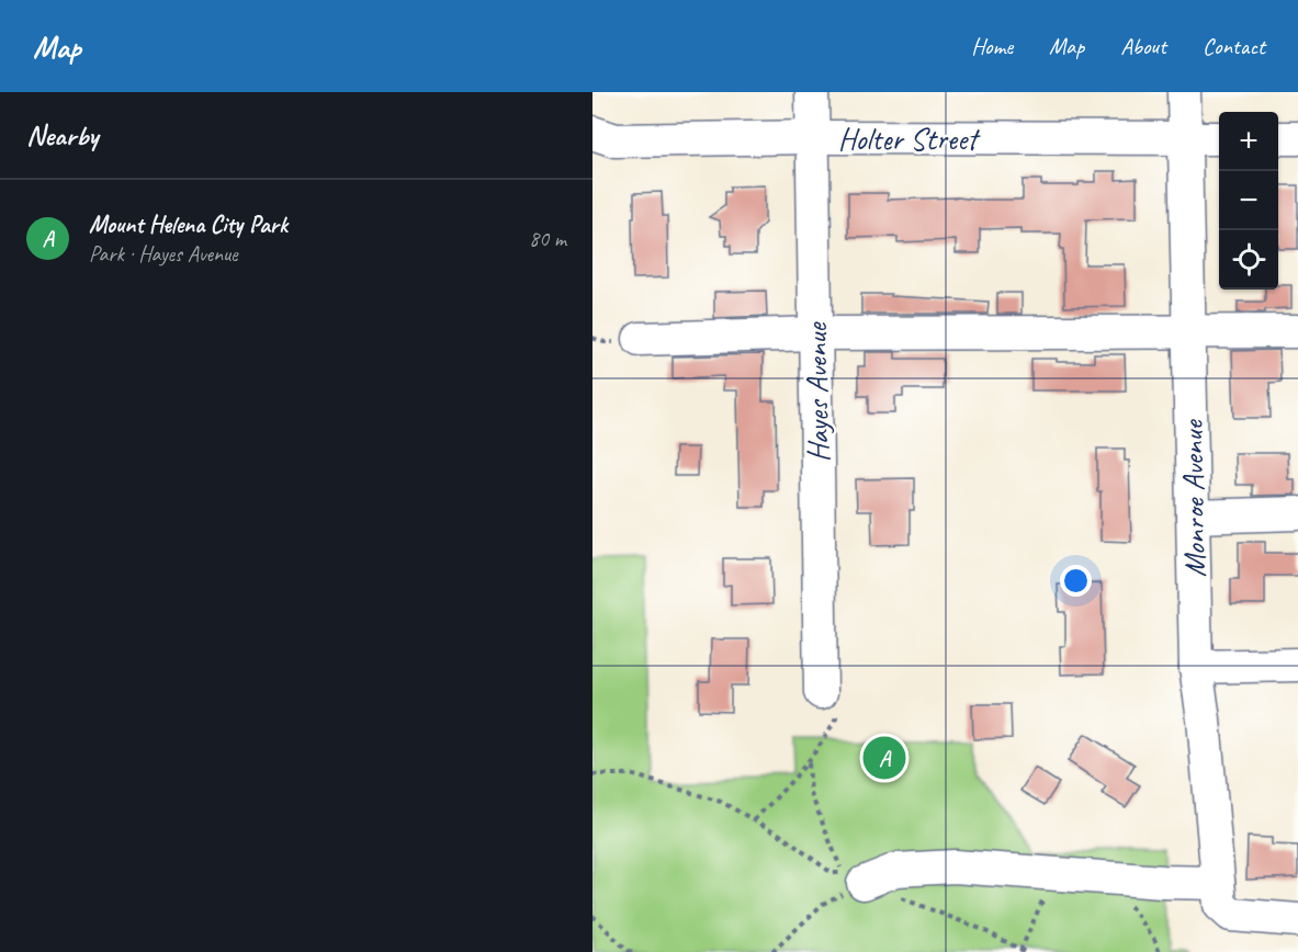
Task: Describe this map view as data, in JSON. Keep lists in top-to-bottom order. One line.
{"streets":{"street":["Holter Street","Hayes Avenue","Monroe Avenue"]},"crossings":[["Holter Street","Hayes Avenue"],["Holter Street","Monroe Avenue"]],"page":{"header":"Map","nav":["Home","Map","About","Contact"],"heading":"Nearby","map_buttons":["+","−"],"list":[{"mark":"A","name":"Mount Helena City Park","note":"Park · Hayes Avenue","value":"80 m"}],"pins":"A"}}
